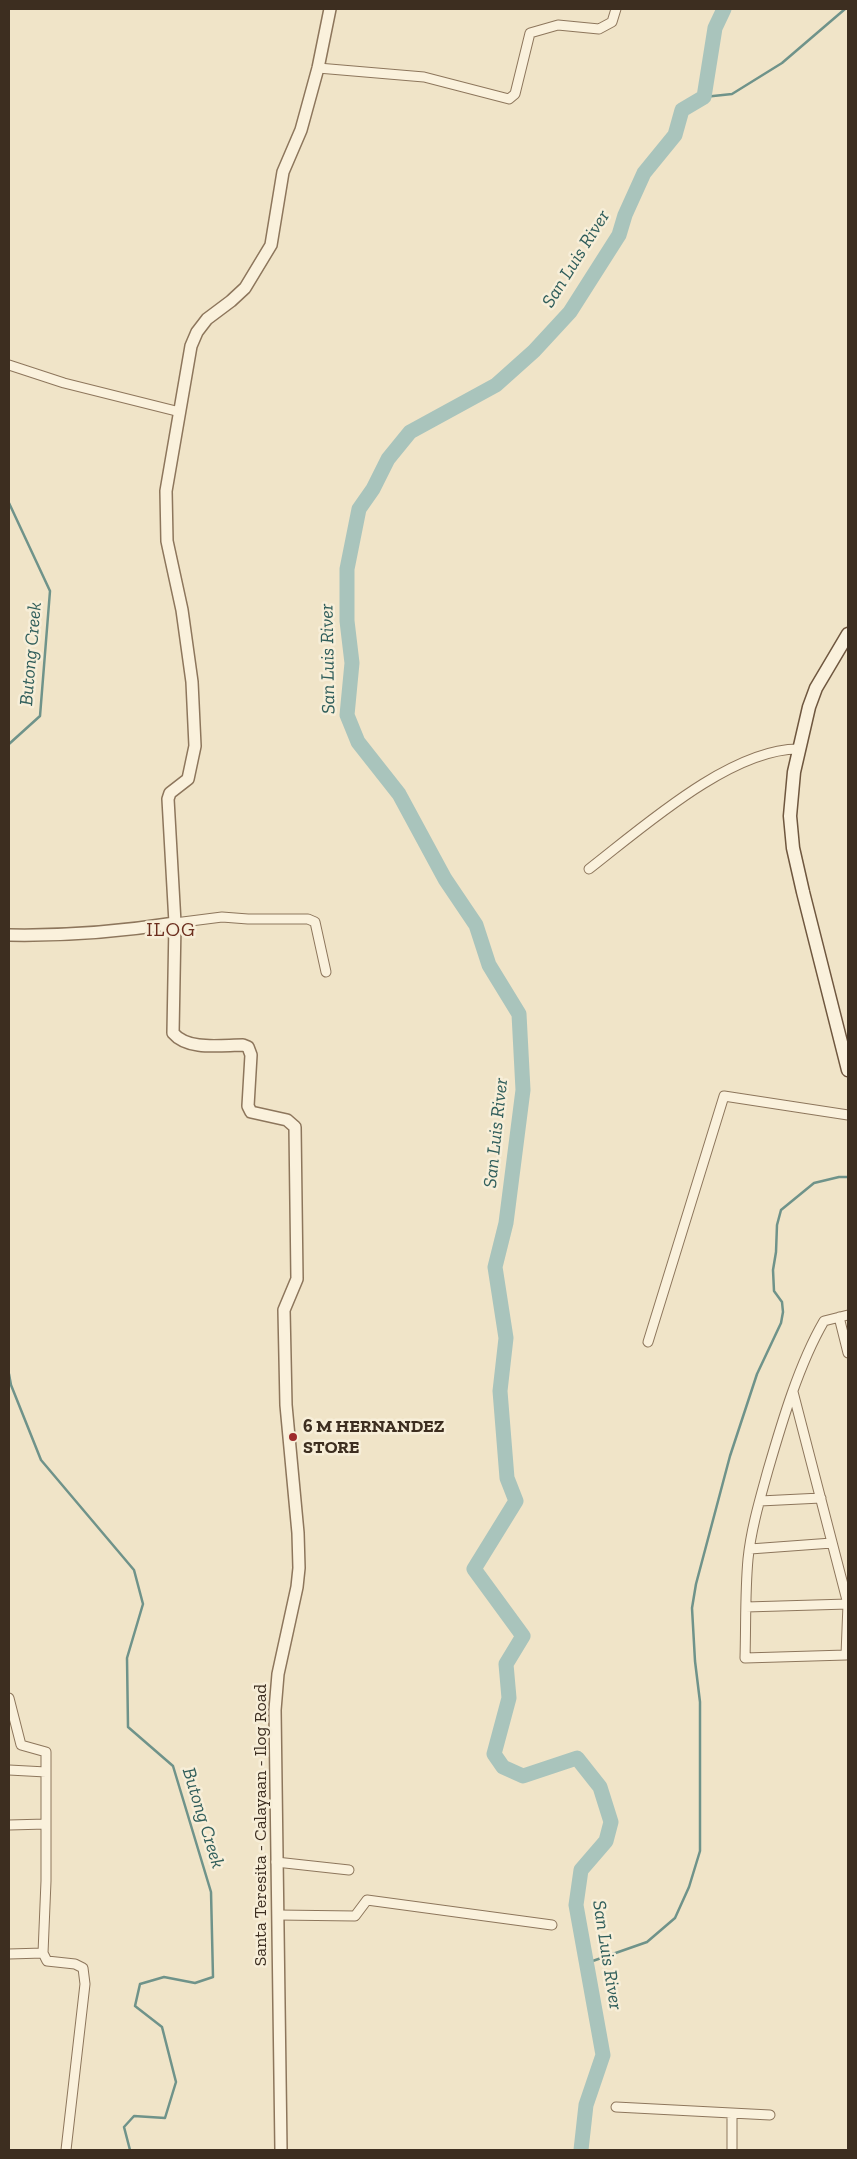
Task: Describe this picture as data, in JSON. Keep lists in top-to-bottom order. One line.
{"streets":{"street":["Santa Teresita - Calayaan - Ilog Road"]},"districts":["ILOG"],"water":["San Luis River","Butong Creek"],"places":["6 M HERNANDEZ STORE"]}
